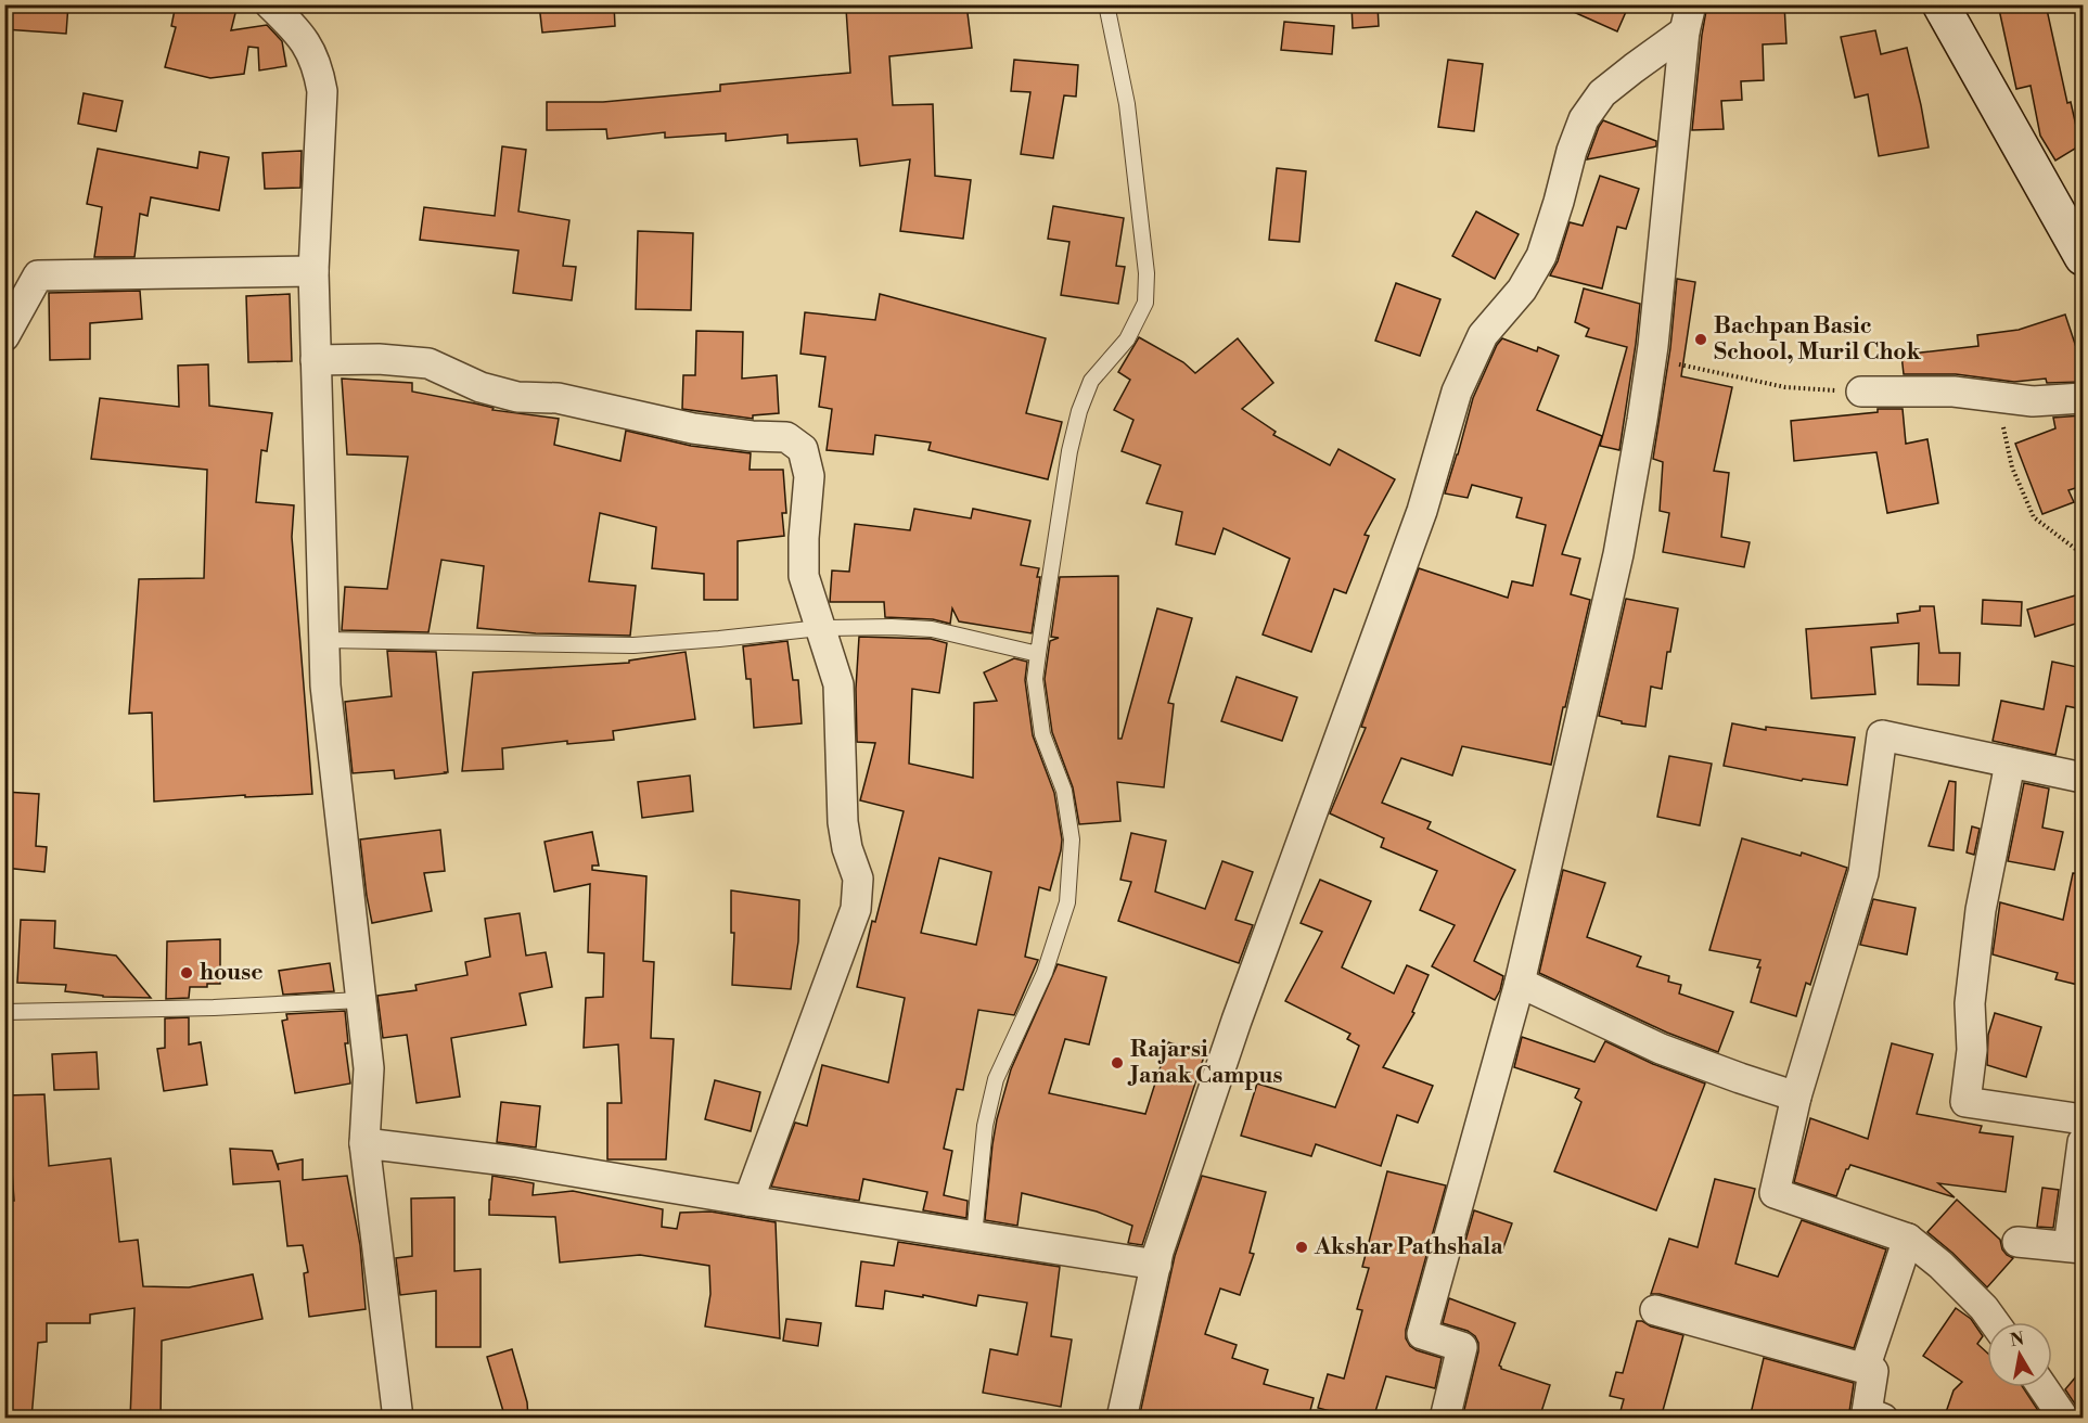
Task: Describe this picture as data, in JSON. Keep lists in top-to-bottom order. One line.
{"places":["Bachpan Basic School, Muril Chok","house","Rajarsi Janak Campus","Akshar Pathshala"],"north":"top"}
